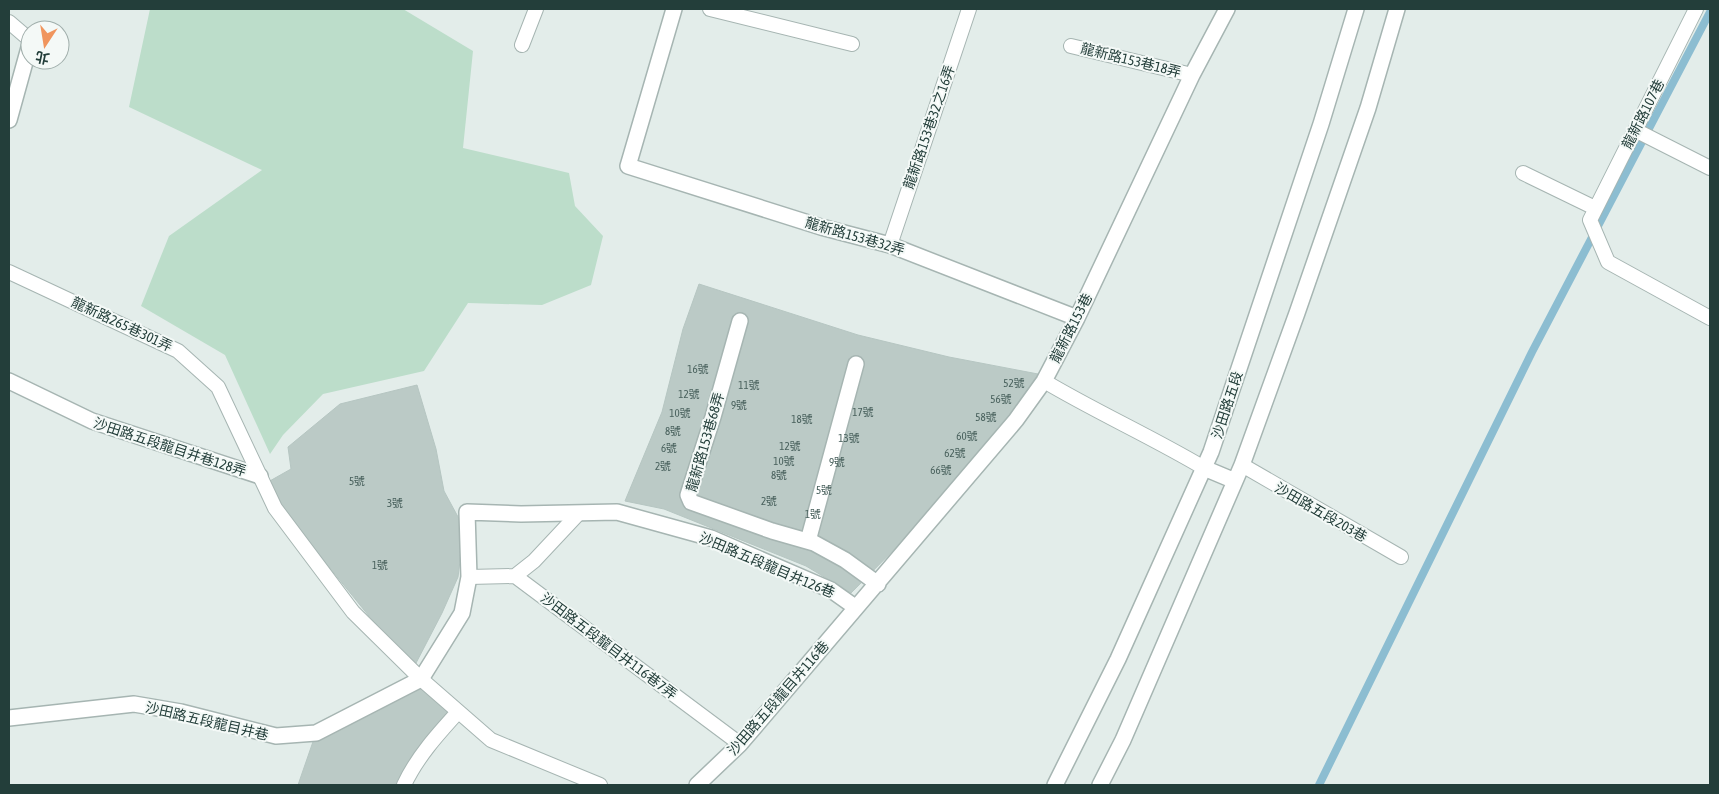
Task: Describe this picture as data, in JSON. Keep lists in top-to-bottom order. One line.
{"streets":{"street":["龍新路153巷32弄","龍新路153巷","沙田路五段","龍新路153巷68弄","沙田路五段龍目井巷128弄","沙田路五段龍目井126巷","沙田路五段龍目井116巷","沙田路五段龍目井巷"],"lane":["龍新路153巷18弄","龍新路107巷","龍新路153巷32之16弄","龍新路265巷301弄","沙田路五段203巷","沙田路五段龍目井116巷7弄"]},"crossings":[["龍新路153巷18弄","龍新路153巷"],["龍新路153巷32之16弄","龍新路153巷32弄"],["龍新路153巷32弄","龍新路153巷"],["龍新路265巷301弄","沙田路五段龍目井巷128弄"],["龍新路153巷","龍新路153巷68弄"],["龍新路153巷","沙田路五段龍目井126巷"],["龍新路153巷","沙田路五段龍目井116巷"],["沙田路五段龍目井巷128弄","沙田路五段龍目井126巷"],["沙田路五段龍目井巷128弄","沙田路五段龍目井巷"],["沙田路五段龍目井126巷","沙田路五段龍目井116巷"],["沙田路五段龍目井126巷","沙田路五段龍目井巷"],["沙田路五段龍目井116巷7弄","沙田路五段龍目井116巷"]],"house_numbers":["16號","52號","11號","12號","56號","9號","17號","10號","58號","18號","8號","60號","13號","12號","6號","62號","10號","9號","2號","66號","8號","5號","5號","2號","3號","1號","1號"],"north":"bottom"}
